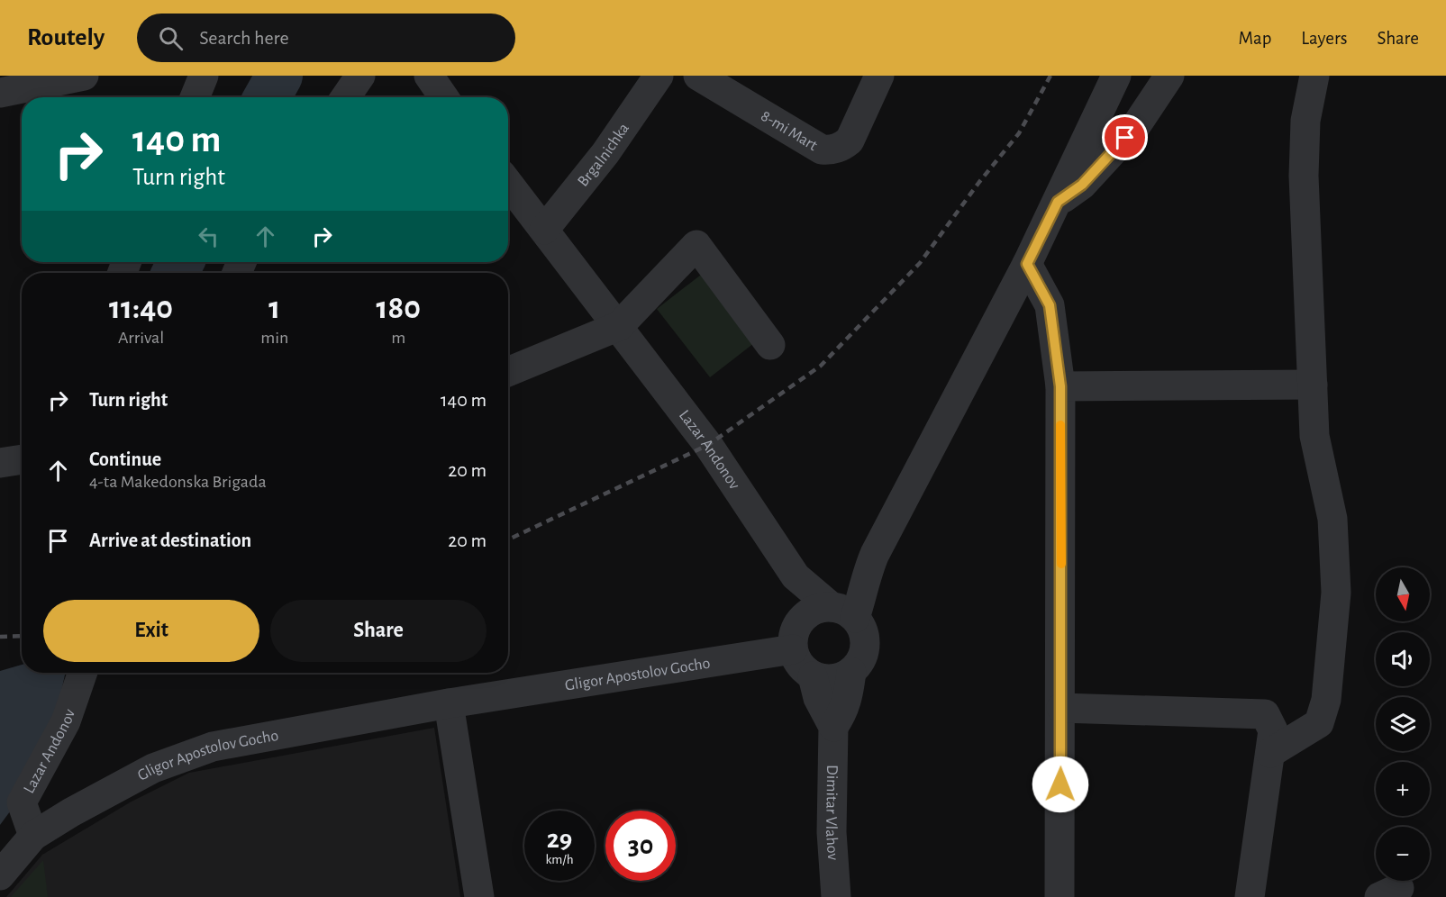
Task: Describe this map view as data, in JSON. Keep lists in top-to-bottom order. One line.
{"streets":{"street":["8-mi Mart","Brgalnichka","Lazar Andonov","Gligor Apostolov Gocho","Dimitar Vlahov"]},"crossings":[["Brgalnichka","Lazar Andonov"],["Lazar Andonov","Gligor Apostolov Gocho"],["Lazar Andonov","Dimitar Vlahov"],["Gligor Apostolov Gocho","Dimitar Vlahov"]],"north":"bottom","page":{"header":"Routely","search":"Search here","nav":["Map","Layers","Share"],"turn":["140 m","Turn right"],"eta":["11:40","Arrival","1","min","180","m"],"list":[{"name":"Turn right","value":"140 m"},{"name":"Continue","note":"4-ta Makedonska Brigada","value":"20 m"},{"name":"Arrive at destination","value":"20 m"}],"map_buttons":["+","−"],"buttons":["Exit","Share"],"speed":"29 km/h","limit":"30"}}
